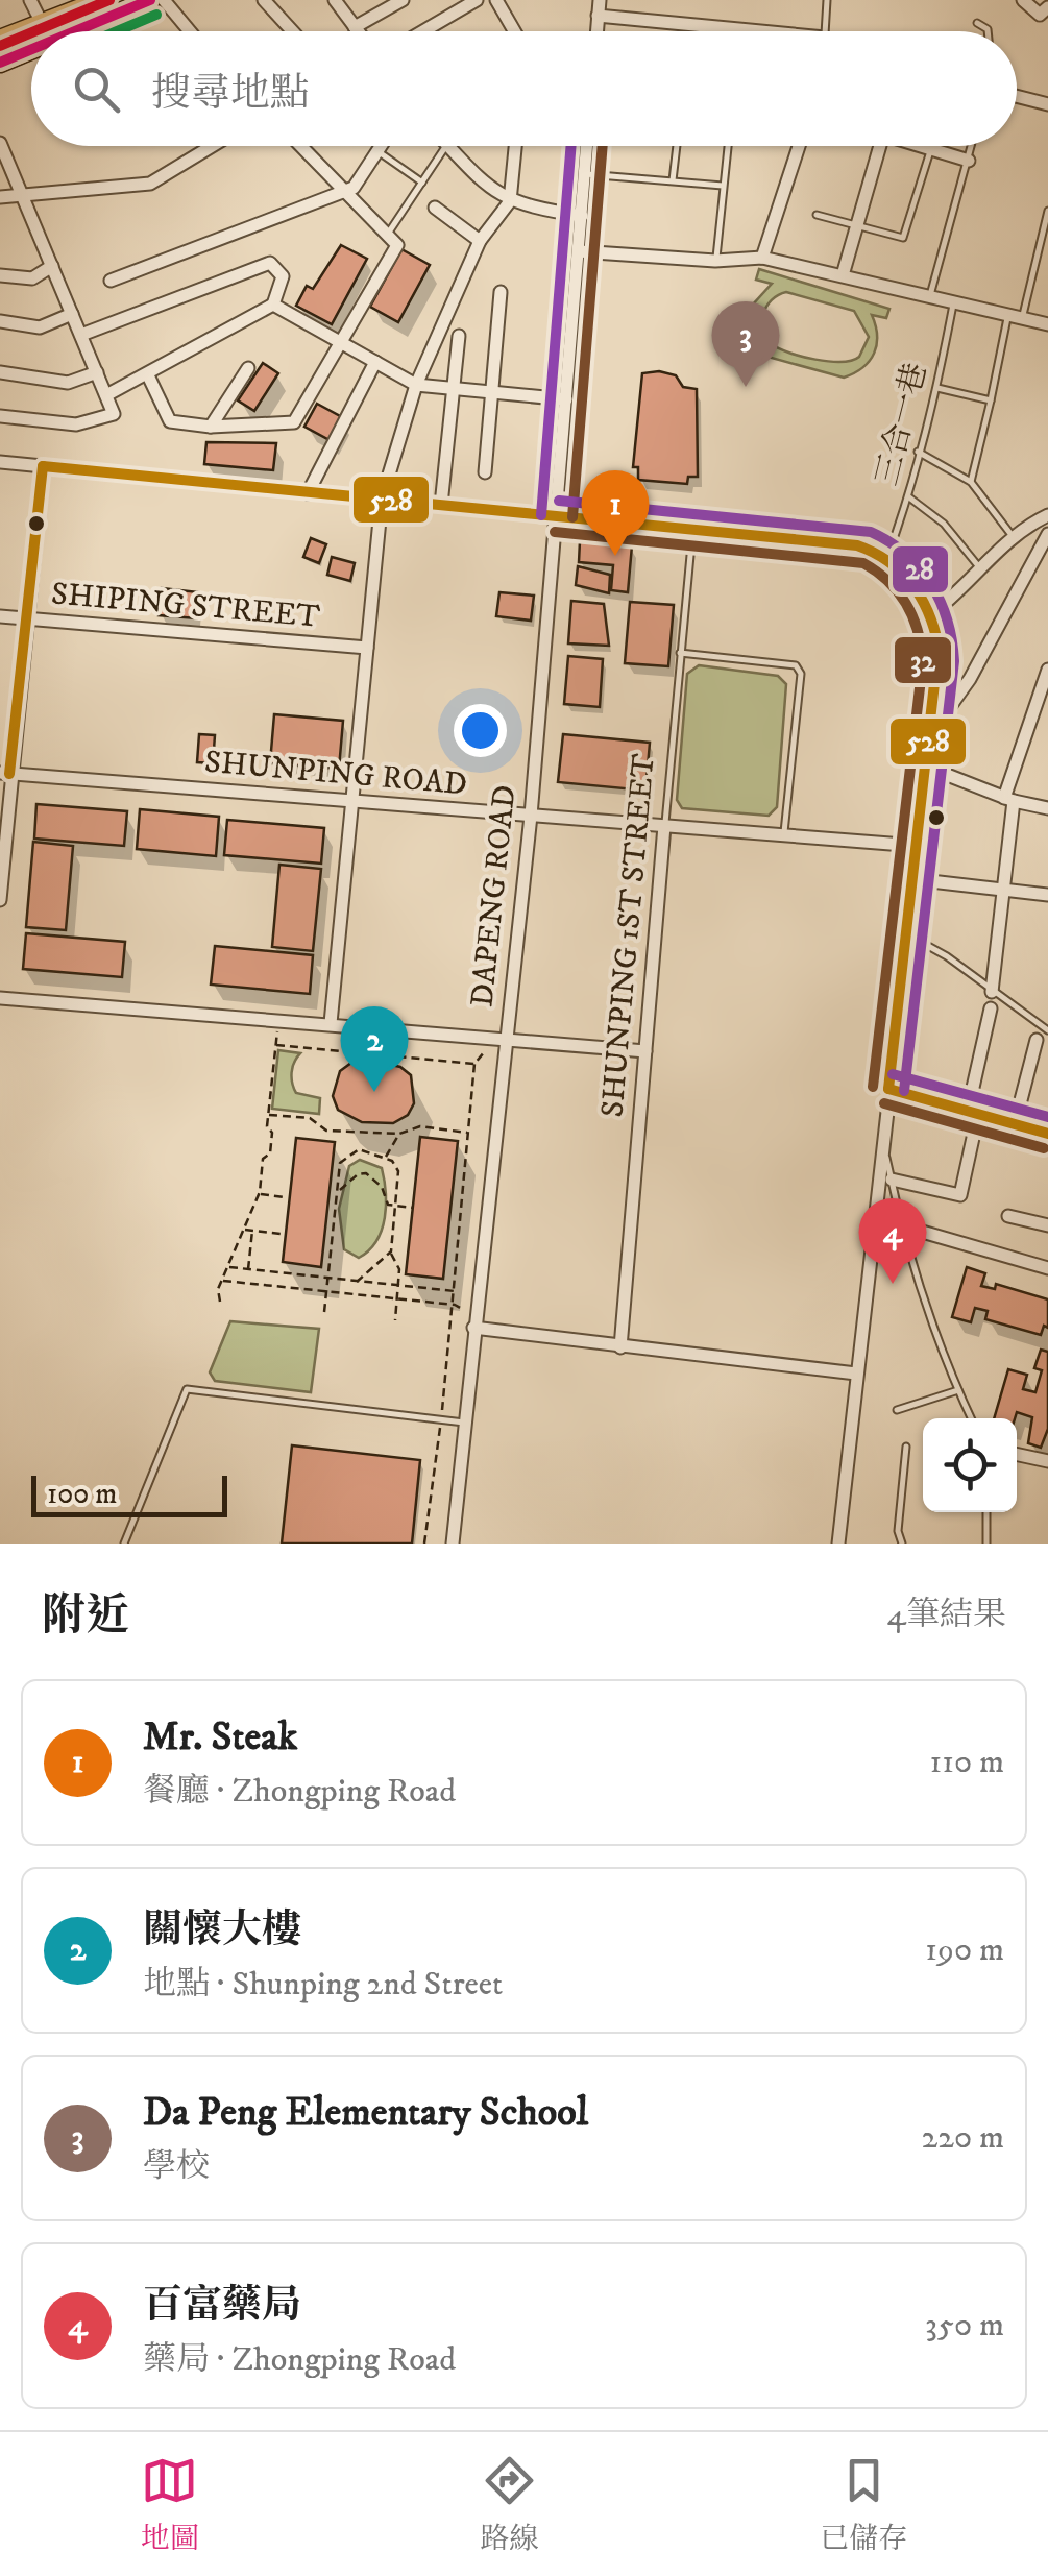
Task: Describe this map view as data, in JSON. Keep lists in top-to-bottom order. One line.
{"streets":{"street":["SHIPING STREET","SHUNPING ROAD","DAPENG ROAD","SHUNPING 1ST STREET"],"lane":["三合一巷"]},"crossings":[["SHUNPING ROAD","DAPENG ROAD"],["SHUNPING ROAD","SHUNPING 1ST STREET"]],"lines":["transit line 32","transit line 28","transit line 528"],"scale_bar":"100 m","page":{"search":"搜尋地點","pins":["3","1","2","4"],"scale":"100 m","heading":["附近","4筆結果"],"list":[{"mark":"1","name":"Mr. Steak","note":"餐廳 · Zhongping Road","value":"110 m"},{"mark":"2","name":"關懷大樓","note":"地點 · Shunping 2nd Street","value":"190 m"},{"mark":"3","name":"Da Peng Elementary School","note":"學校","value":"220 m"},{"mark":"4","name":"百富藥局","note":"藥局 · Zhongping Road","value":"350 m"}],"nav":["地圖","路線","已儲存"]}}
